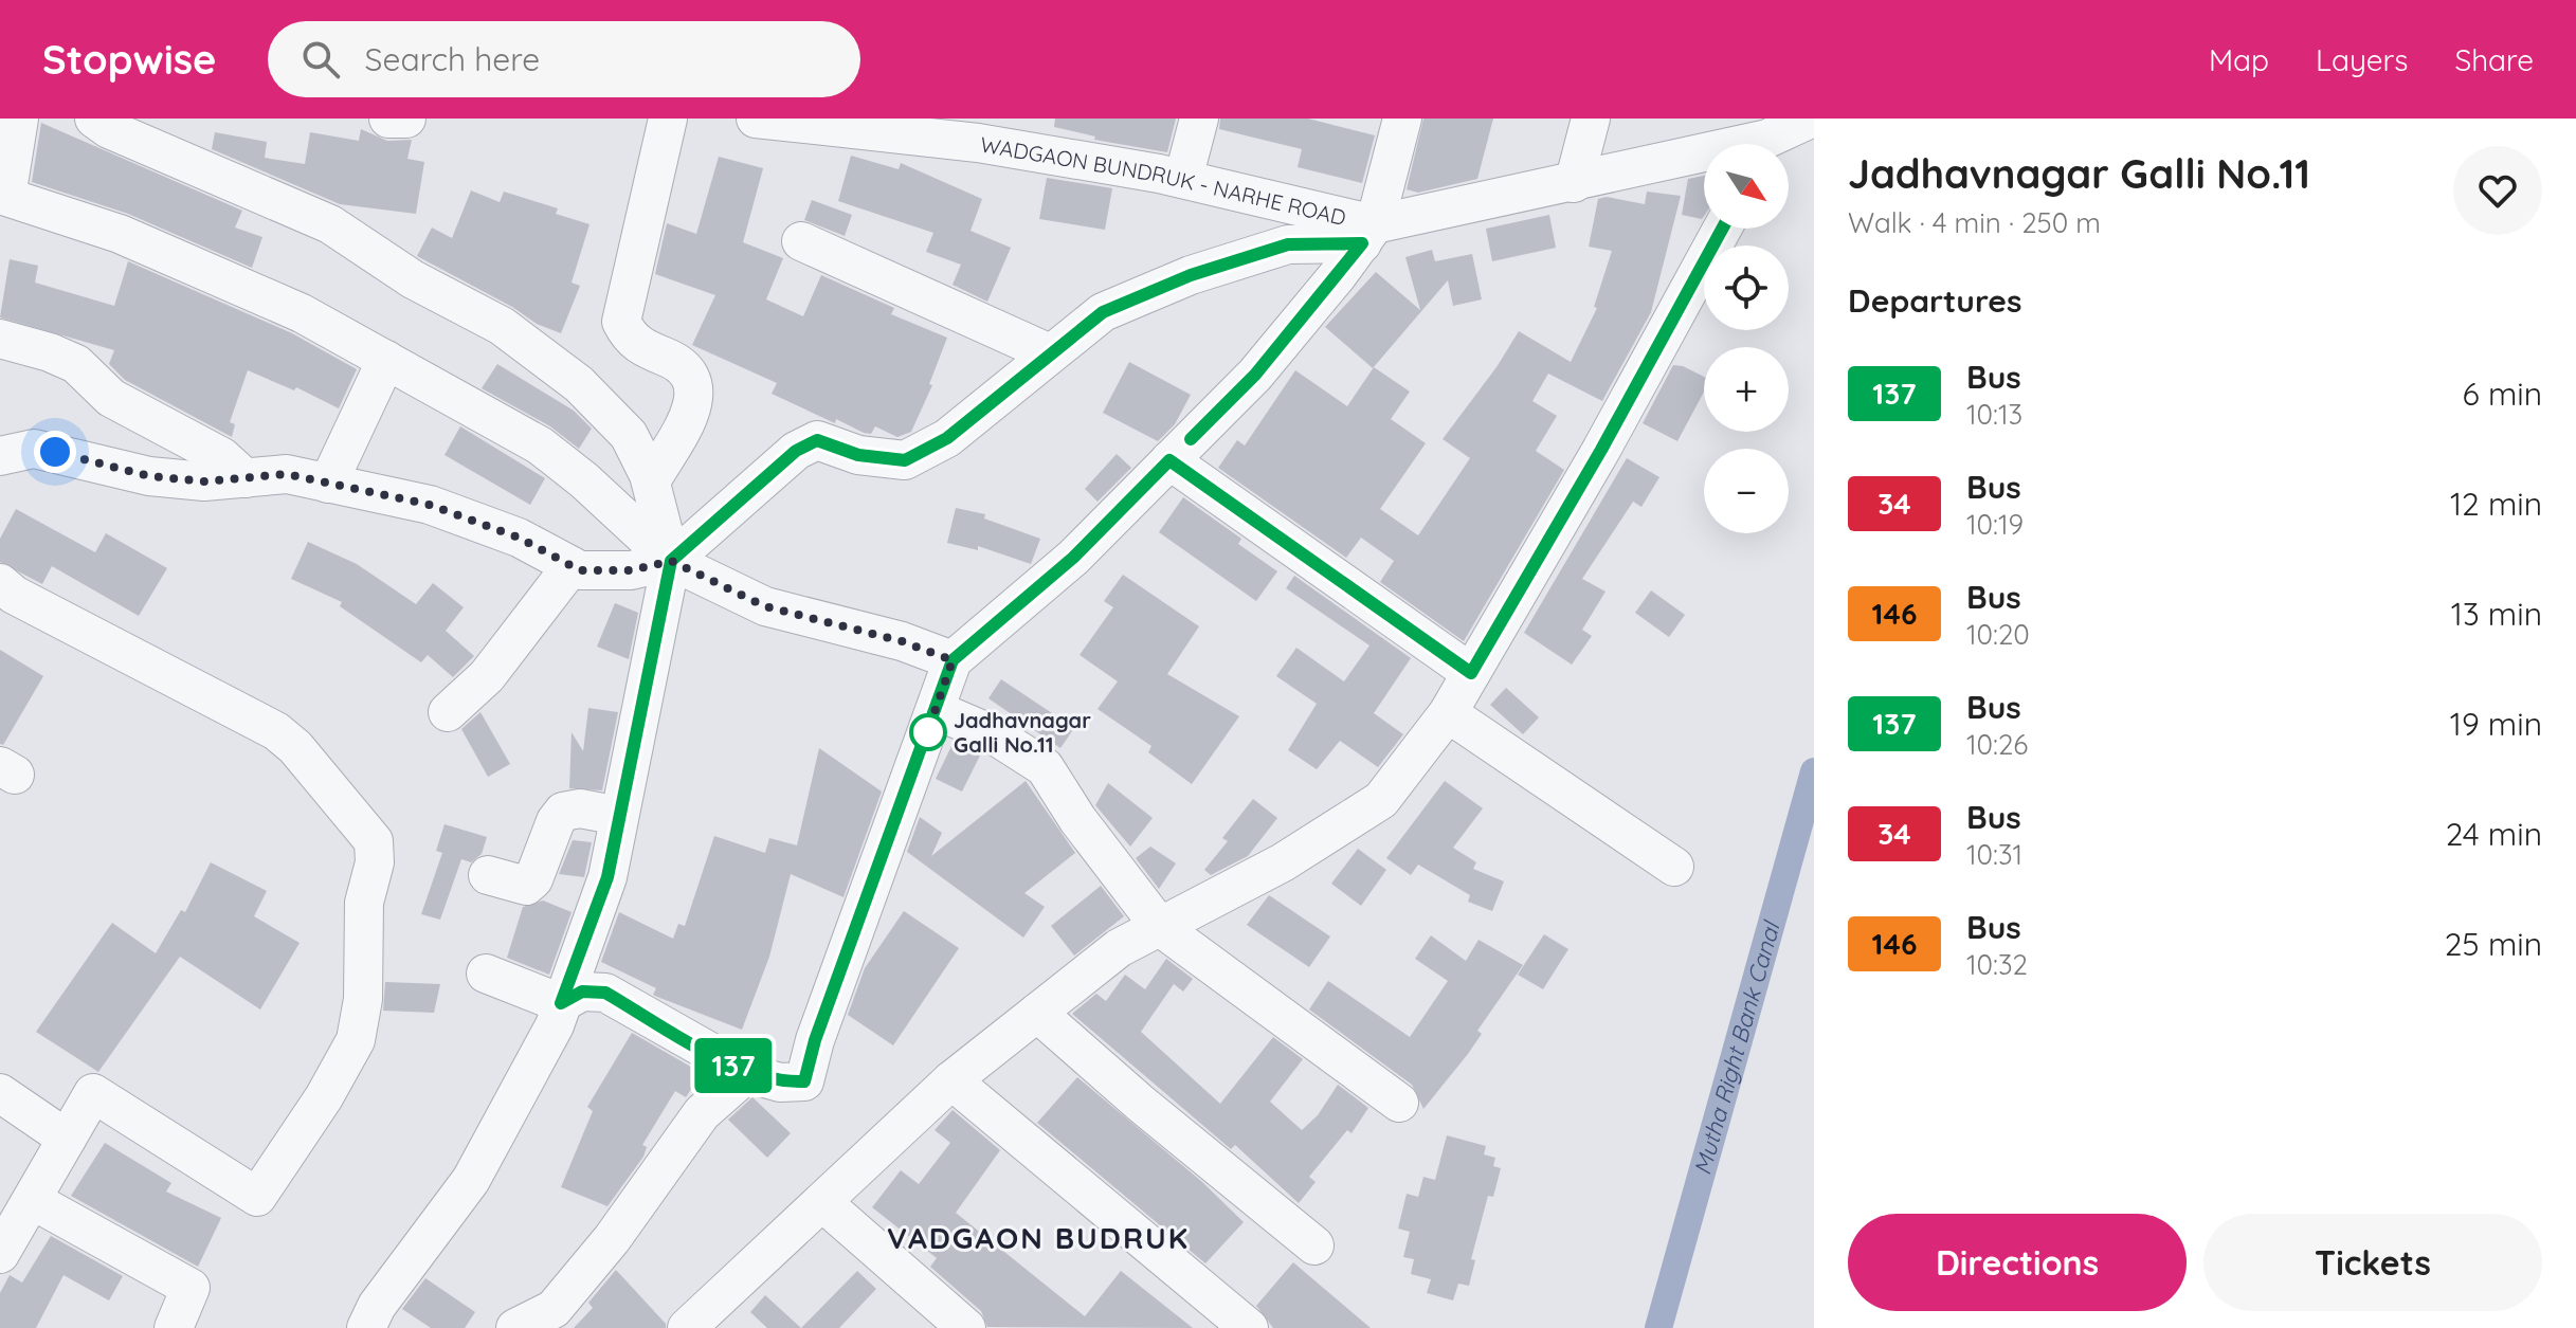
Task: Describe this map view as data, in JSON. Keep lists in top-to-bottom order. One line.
{"streets":{"street":["WADGAON BUNDRUK - NARHE ROAD"]},"districts":["VADGAON BUDRUK"],"water":["Mutha Right Bank Canal"],"places":["Jadhavnagar Galli No.11"],"lines":["bus line 137"],"north":"bottom right","page":{"header":"Stopwise","search":"Search here","nav":["Map","Layers","Share"],"on_map":"137","heading":[["Jadhavnagar Galli No.11","Walk · 4 min · 250 m"],"Departures"],"map_buttons":["+","−"],"list":[{"mark":"137","name":"Bus","note":"10:13","value":"6 min"},{"mark":"34","name":"Bus","note":"10:19","value":"12 min"},{"mark":"146","name":"Bus","note":"10:20","value":"13 min"},{"mark":"137","name":"Bus","note":"10:26","value":"19 min"},{"mark":"34","name":"Bus","note":"10:31","value":"24 min"},{"mark":"146","name":"Bus","note":"10:32","value":"25 min"}],"buttons":["Directions","Tickets"]}}
